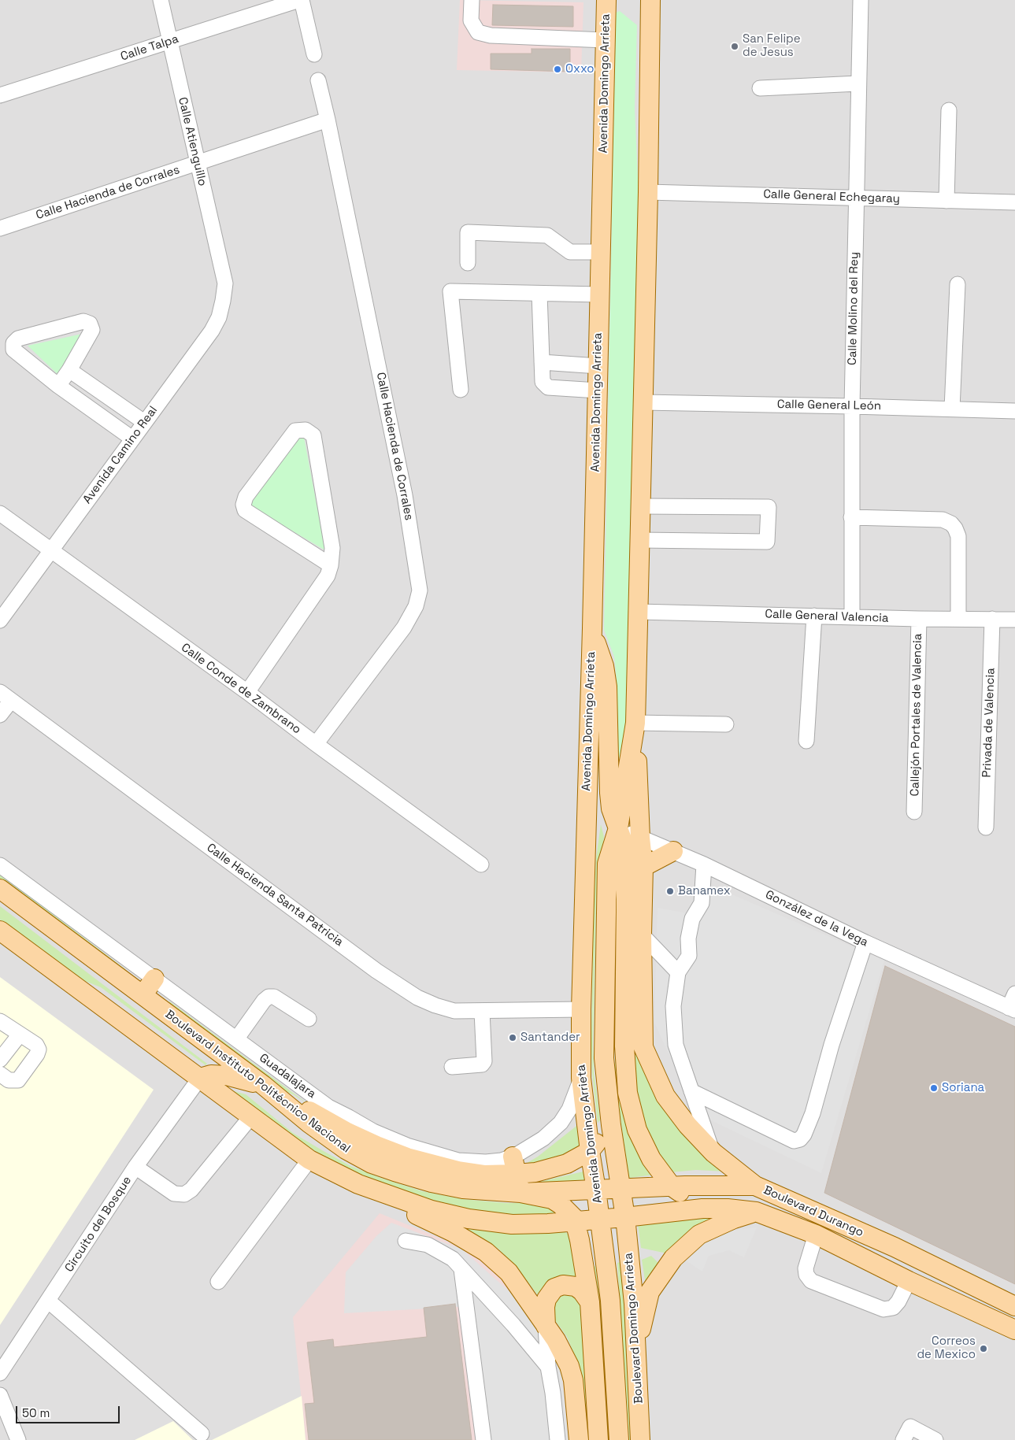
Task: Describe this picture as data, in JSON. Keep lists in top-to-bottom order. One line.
{"streets":{"main road":["Avenida Domingo Arrieta","Boulevard Instituto Politécnico Nacional","Boulevard Durango","Boulevard Domingo Arrieta"],"street":["Calle Talpa","Calle Atienguillo","Calle Hacienda de Corrales","Calle General Echegaray","Calle Molino del Rey","Calle General León","Avenida Camino Real","Calle General Valencia","Calle Conde de Zambrano","Callejón Portales de Valencia","Privada de Valencia","Calle Hacienda Santa Patricia","González de la Vega","Guadalajara","Circuito del Bosque"]},"crossings":[["Calle Talpa","Calle Atienguillo"],["Avenida Domingo Arrieta","Calle General Echegaray"],["Avenida Domingo Arrieta","Calle General León"],["Avenida Domingo Arrieta","Calle General Valencia"],["Avenida Domingo Arrieta","Calle Hacienda Santa Patricia"],["Avenida Domingo Arrieta","González de la Vega"],["Avenida Domingo Arrieta","Boulevard Instituto Politécnico Nacional"],["Avenida Domingo Arrieta","Boulevard Durango"],["Avenida Domingo Arrieta","Boulevard Domingo Arrieta"],["Calle Atienguillo","Calle Hacienda de Corrales"],["Calle Atienguillo","Avenida Camino Real"],["Calle Hacienda de Corrales","Calle Conde de Zambrano"],["Calle General Echegaray","Calle Molino del Rey"],["Calle Molino del Rey","Calle General León"],["Calle Molino del Rey","Calle General Valencia"],["Avenida Camino Real","Calle Conde de Zambrano"],["Calle General Valencia","Callejón Portales de Valencia"],["Calle General Valencia","Privada de Valencia"],["Guadalajara","Boulevard Instituto Politécnico Nacional"],["Boulevard Instituto Politécnico Nacional","Boulevard Durango"],["Boulevard Durango","Boulevard Domingo Arrieta"]],"places":["San Felipe de Jesus","Oxxo","Banamex","Santander","Soriana","Correos de Mexico"],"scale_bar":"50 m"}
